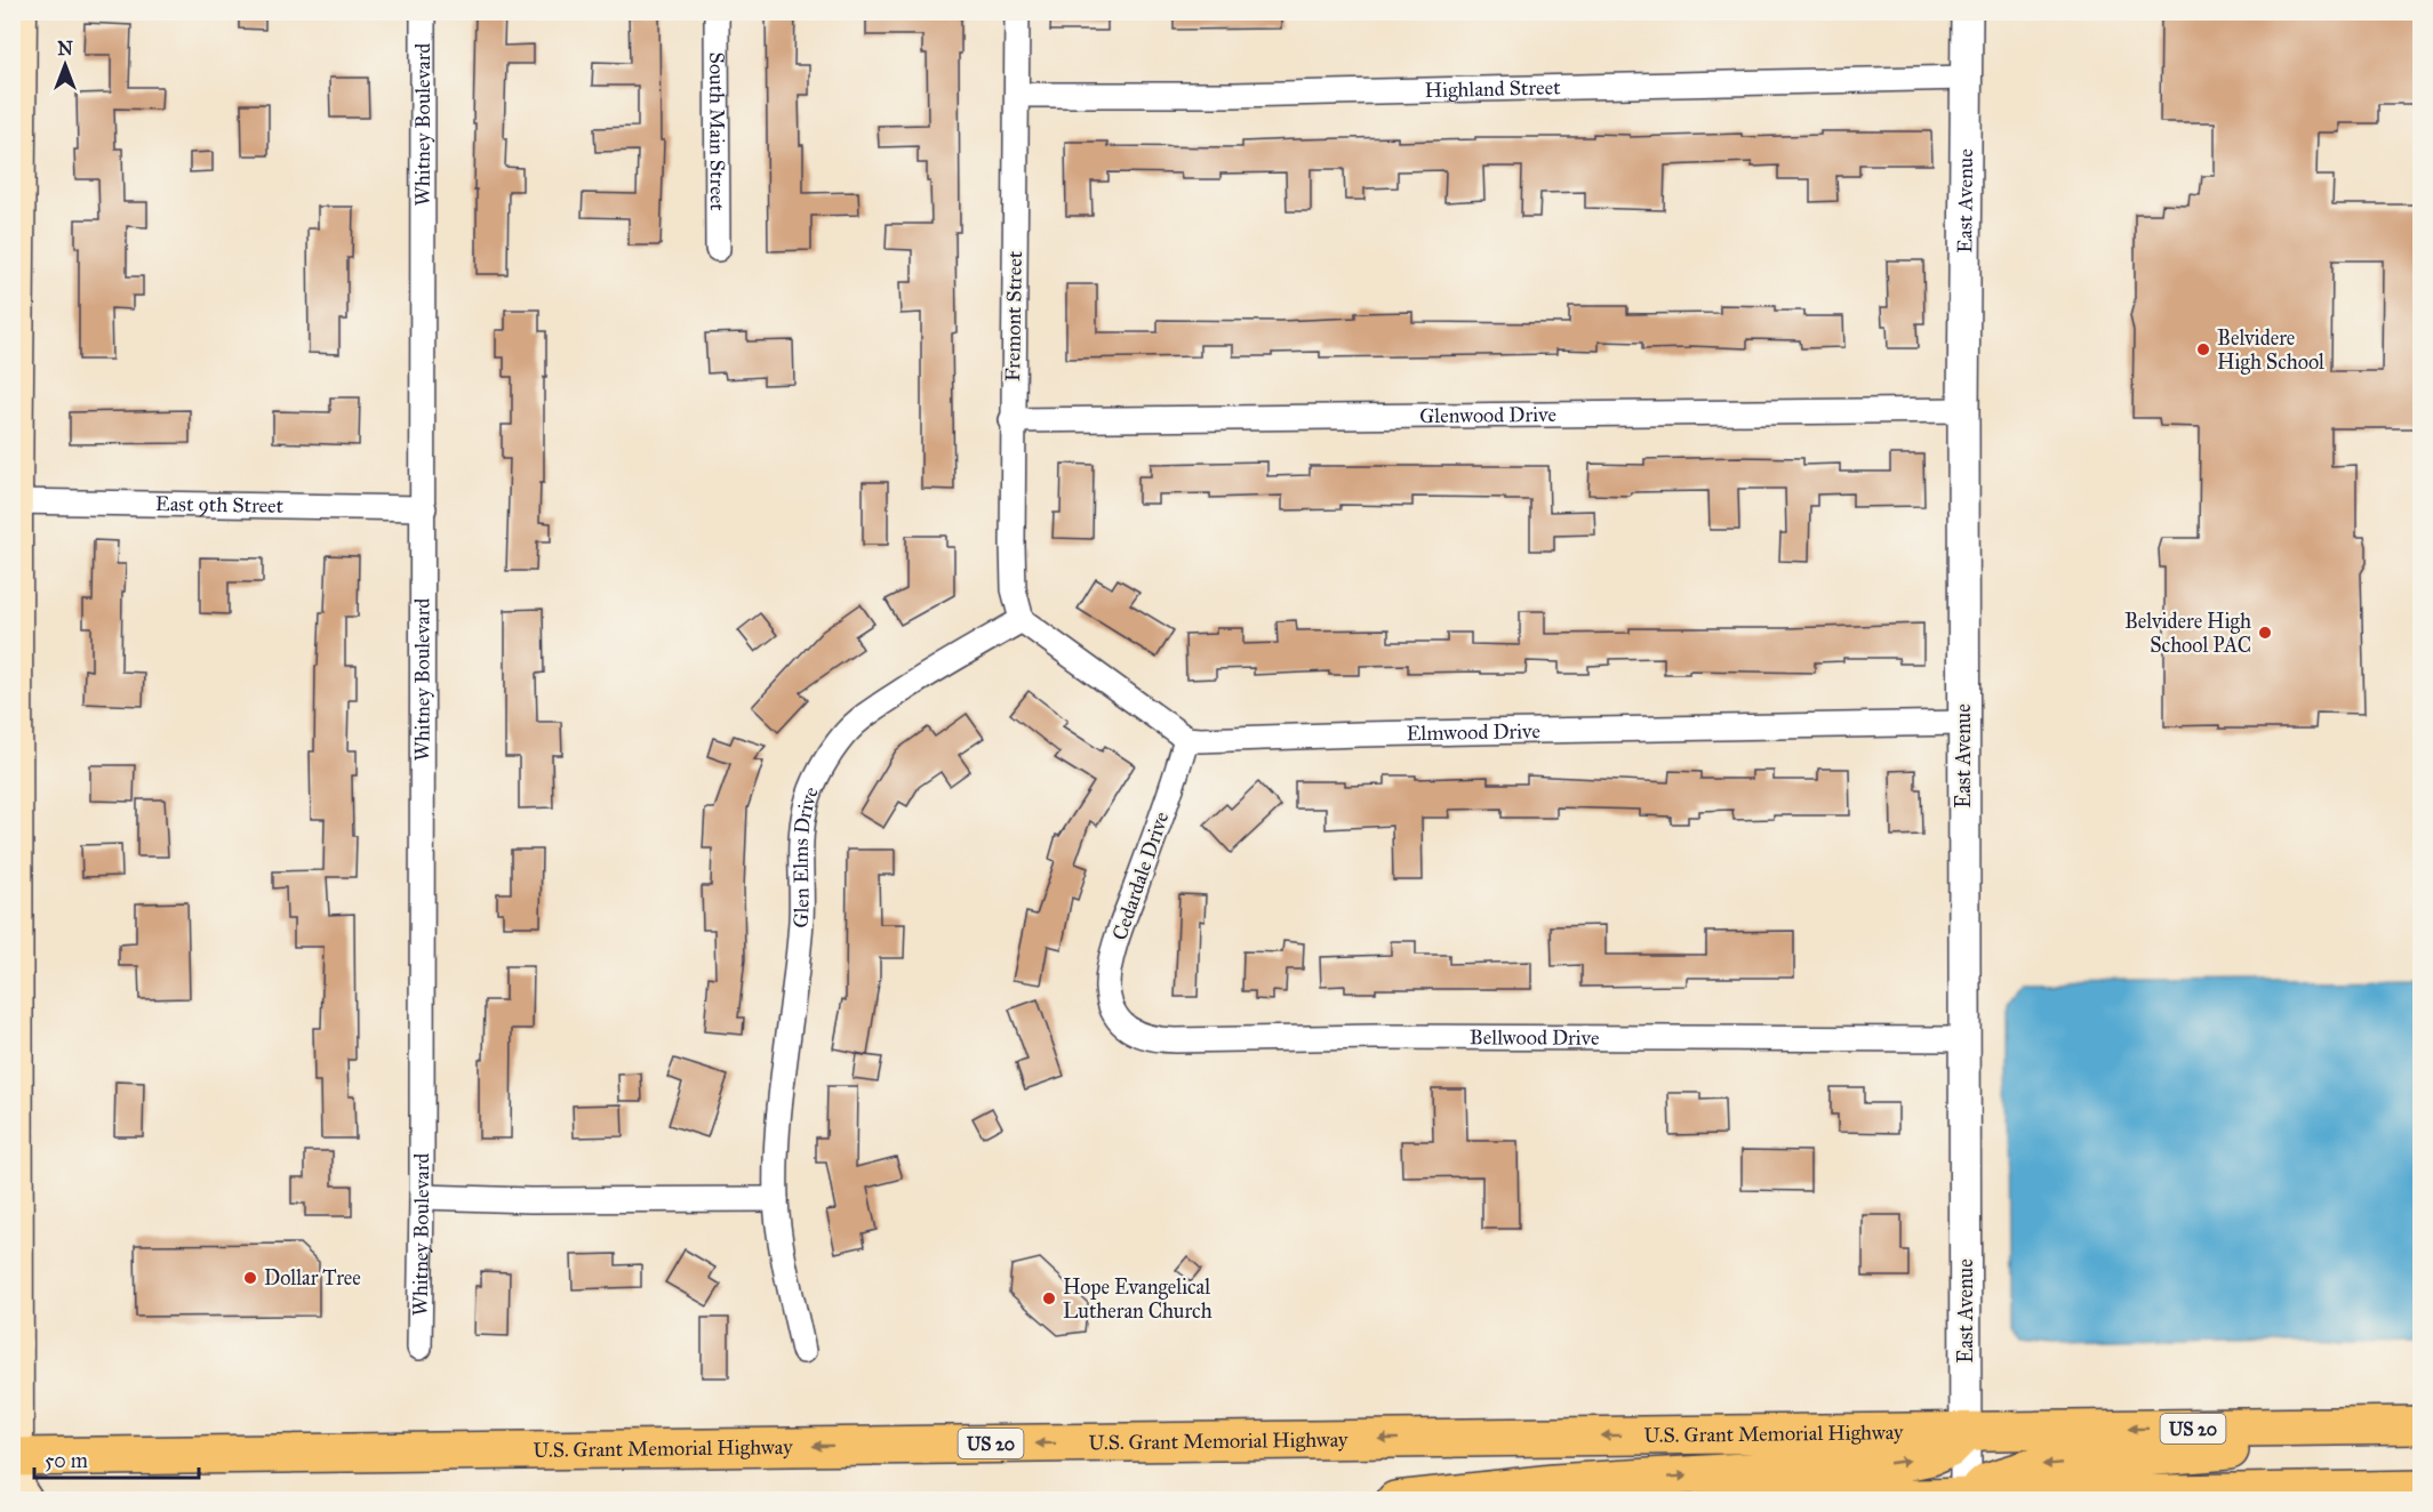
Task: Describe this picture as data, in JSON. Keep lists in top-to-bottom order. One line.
{"streets":{"main road":["US 20","U.S. Grant Memorial Highway"],"street":["Highland Street","Whitney Boulevard","South Main Street","East Avenue","Fremont Street","Glenwood Drive","East 9th Street","Elmwood Drive","Glen Elms Drive","Cedardale Drive","Bellwood Drive"]},"crossings":[["Highland Street","East Avenue"],["Highland Street","Fremont Street"],["Whitney Boulevard","East 9th Street"],["East Avenue","Glenwood Drive"],["East Avenue","Elmwood Drive"],["East Avenue","Bellwood Drive"],["East Avenue","U.S. Grant Memorial Highway"],["Fremont Street","Glenwood Drive"],["Fremont Street","Glen Elms Drive"],["Elmwood Drive","Cedardale Drive"],["Cedardale Drive","Bellwood Drive"]],"places":["Belvidere High School","Belvidere High School PAC","Dollar Tree","Hope Evangelical Lutheran Church"],"scale_bar":"50 m","north":"top"}
